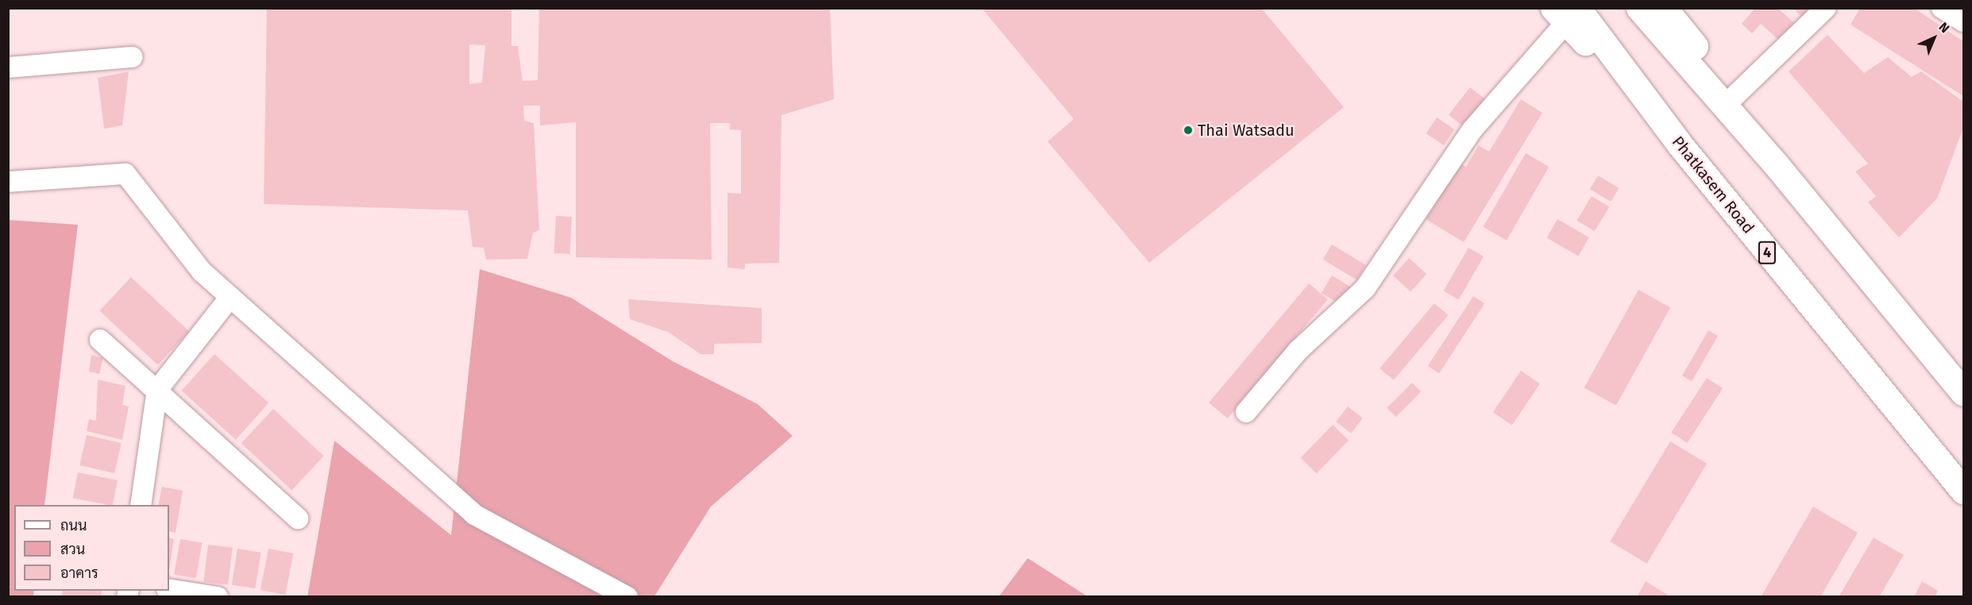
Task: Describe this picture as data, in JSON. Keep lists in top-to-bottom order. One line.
{"streets":{"highway":["Phatkasem Road","4"]},"places":["Thai Watsadu"],"legend":["ถนน","สวน","อาคาร"],"north":"top right"}
